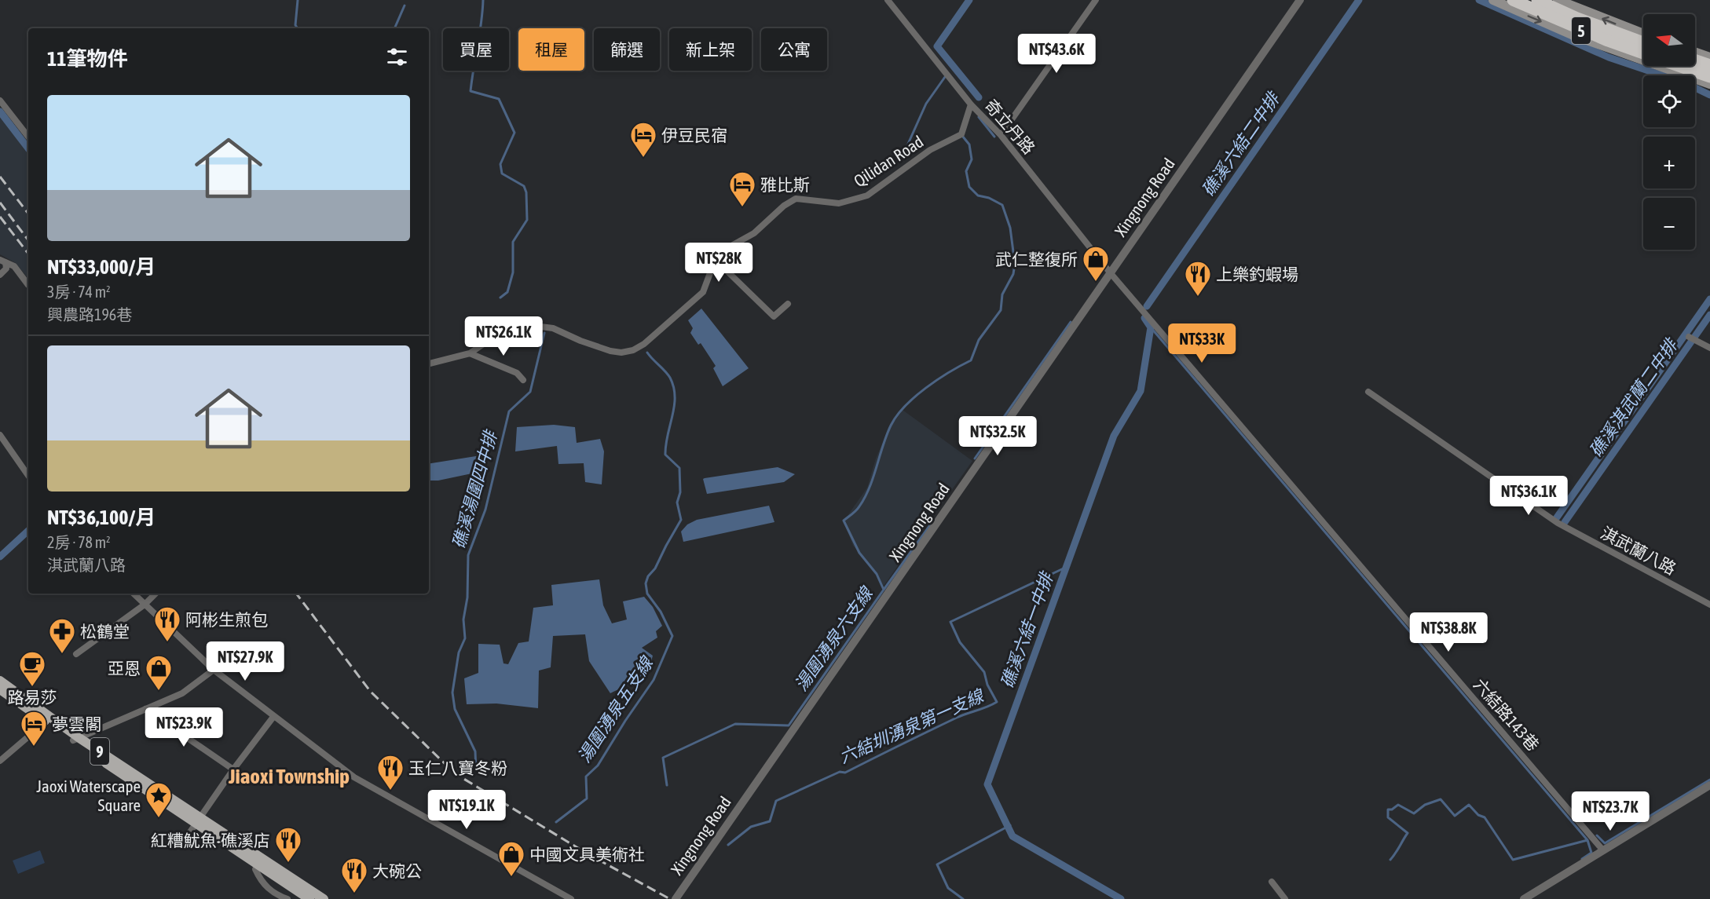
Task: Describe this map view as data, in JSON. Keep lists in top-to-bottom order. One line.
{"streets":{"highway":["5"],"main road":["9"],"street":["奇立丹路","Qilidan Road","Xingnong Road","淇武蘭八路","六結路143巷"]},"crossings":[["奇立丹路","Qilidan Road"],["奇立丹路","Xingnong Road"],["奇立丹路","六結路143巷"]],"districts":["Jiaoxi Township"],"water":["礁溪六結二中排","礁溪淇武蘭二中排","礁溪湯圍四中排","礁溪六結一中排","湯圍湧泉六支線","湯圍湧泉五支線","六結圳湧泉第一支線"],"places":{"hotel":["伊豆民宿","雅比斯","夢雲閣"],"shop":["武仁整復所","亞恩","中國文具美術社"],"restaurant":["上樂釣蝦場","阿彬生煎包","玉仁八寶冬粉","紅糟魷魚-礁溪店","大碗公"],"pharmacy":["松鶴堂"],"cafe":["路易莎"],"place":["Jaoxi Waterscape Square"]},"north":"left","page":{"map_buttons":["+","−"],"chip":["買屋","租屋","篩選","新上架","公寓"],"heading":"11筆物件","price":["NT$43.6K","NT$28K","NT$26.1K","NT$33K","NT$32.5K","NT$36.1K","NT$38.8K","NT$27.9K","NT$23.9K","NT$19.1K","NT$23.7K"],"list":[{"name":"NT$33,000/月","note":"3房 · 74 m² · 興農路196巷"},{"name":"NT$36,100/月","note":"2房 · 78 m² · 淇武蘭八路"}]}}
